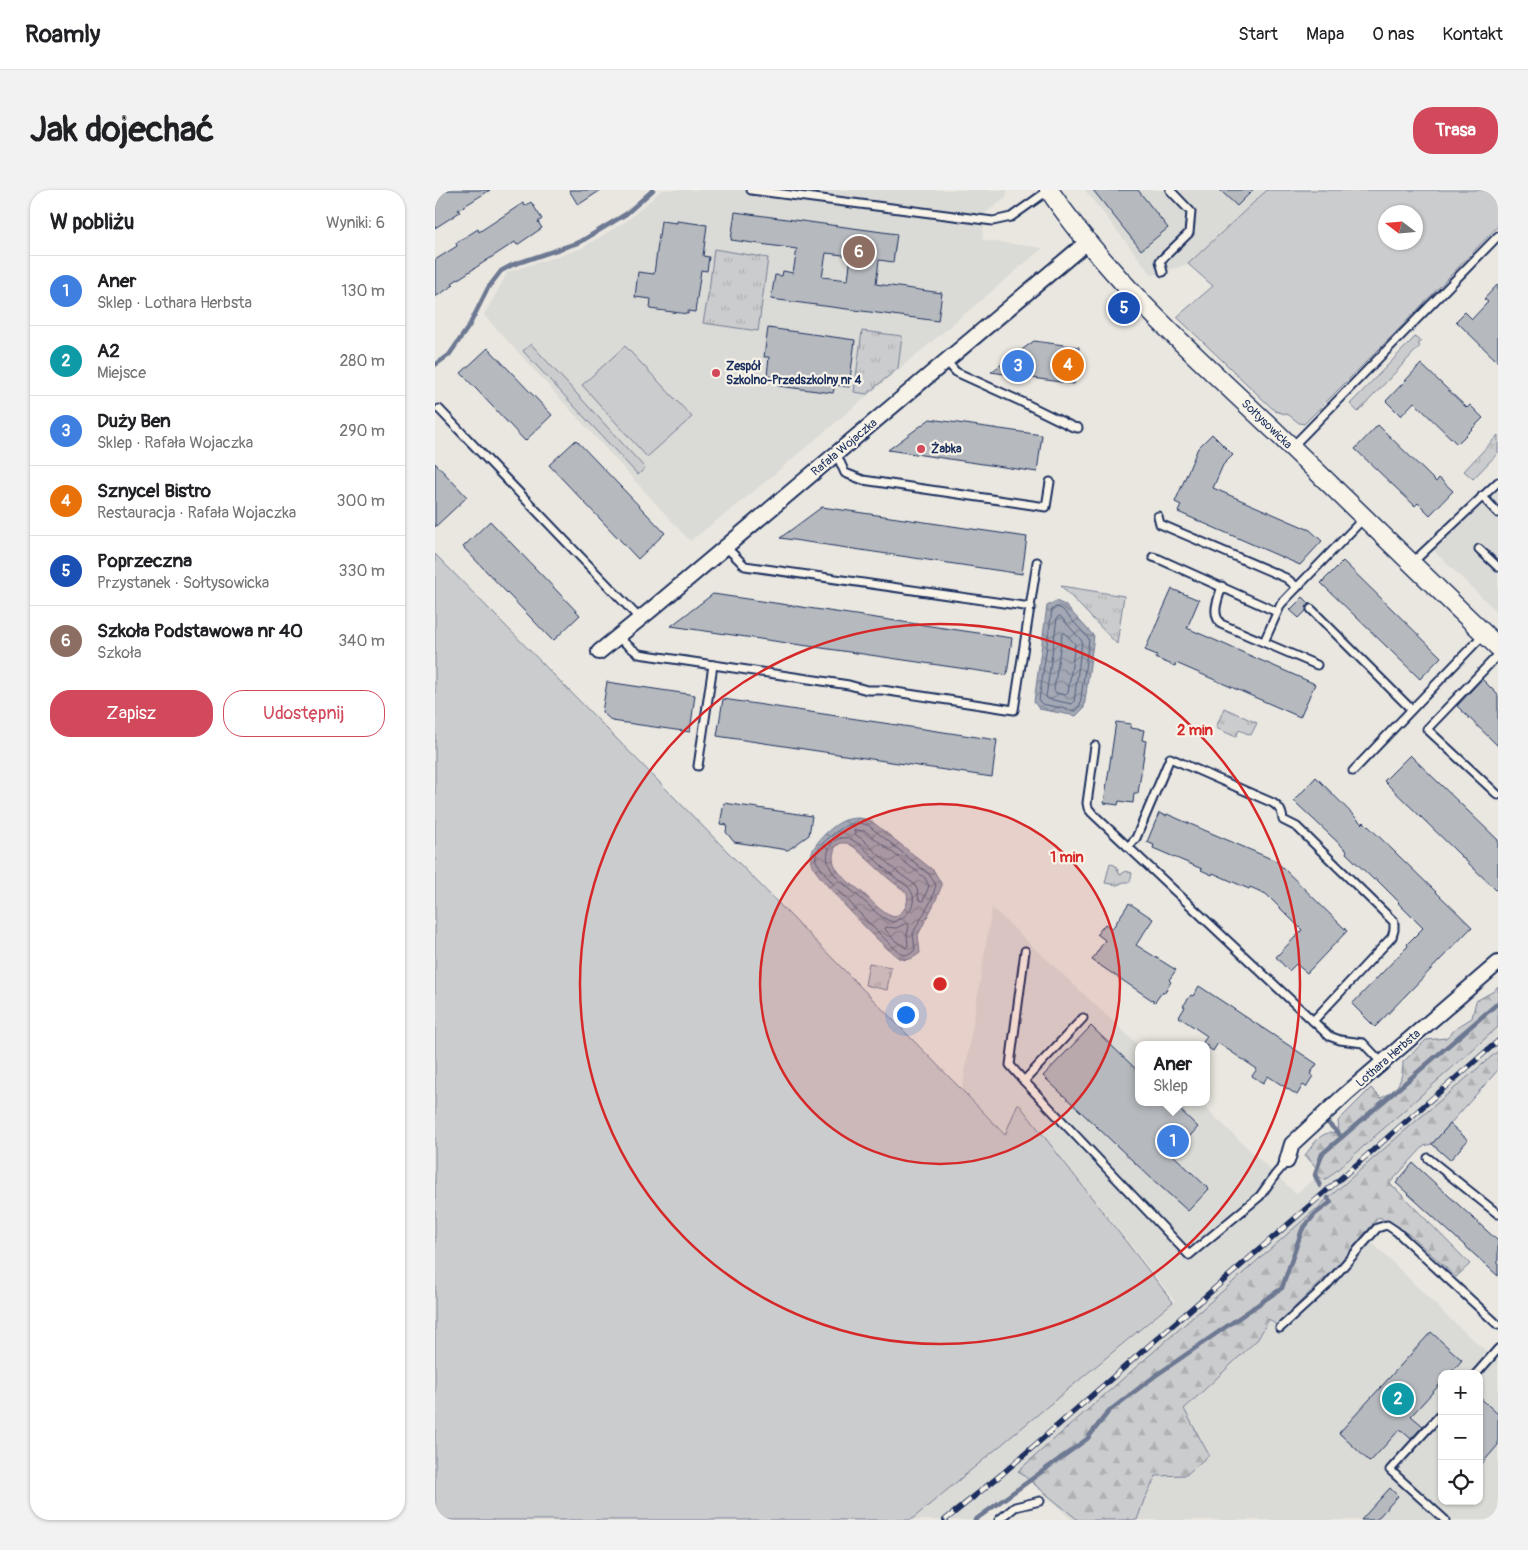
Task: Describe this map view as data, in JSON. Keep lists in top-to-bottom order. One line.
{"streets":{"street":["Sołtysowicka","Rafała Wojaczka","Lothara Herbsta"]},"crossings":[["Sołtysowicka","Rafała Wojaczka"]],"places":["Zespół Szkolno-Przedszkolny nr 4","Żabka"],"north":"left","page":{"header":"Roamly","nav":["Start","Mapa","O nas","Kontakt"],"buttons":["Trasa",["Zapisz","Udostępnij"]],"title":"Jak dojechać","heading":["W pobliżu","Wyniki: 6"],"pins":["6","5","4","3","1","2"],"list":[{"mark":"1","name":"Aner","note":"Sklep · Lothara Herbsta","value":"130 m"},{"mark":"2","name":"A2","note":"Miejsce","value":"280 m"},{"mark":"3","name":"Duży Ben","note":"Sklep · Rafała Wojaczka","value":"290 m"},{"mark":"4","name":"Sznycel Bistro","note":"Restauracja · Rafała Wojaczka","value":"300 m"},{"mark":"5","name":"Poprzeczna","note":"Przystanek · Sołtysowicka","value":"330 m"},{"mark":"6","name":"Szkoła Podstawowa nr 40","note":"Szkoła","value":"340 m"}],"popup":["Aner","Sklep"],"map_buttons":["+","−"]},"rings":["2 min","1 min"]}
